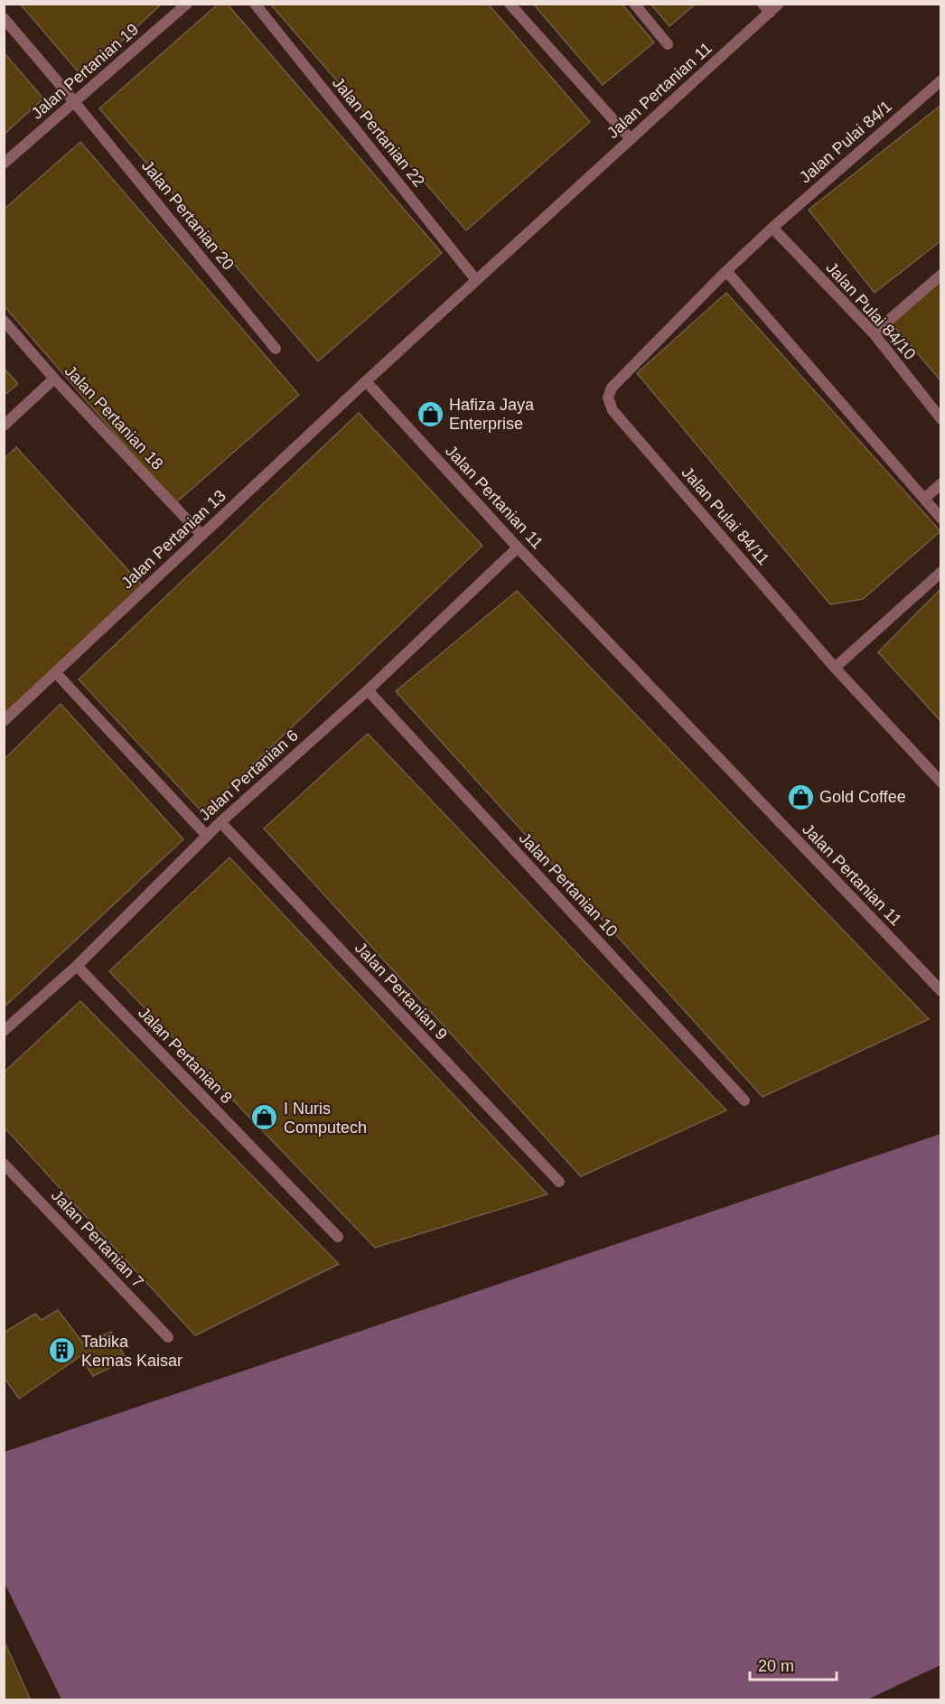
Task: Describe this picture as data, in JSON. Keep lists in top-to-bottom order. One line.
{"streets":{"street":["Jalan Pertanian 19","Jalan Pertanian 11","Jalan Pertanian 22","Jalan Pulai 84/1","Jalan Pertanian 20","Jalan Pulai 84/10","Jalan Pertanian 18","Jalan Pulai 84/11","Jalan Pertanian 13","Jalan Pertanian 6","Jalan Pertanian 10","Jalan Pertanian 9","Jalan Pertanian 8","Jalan Pertanian 7"]},"crossings":[["Jalan Pertanian 19","Jalan Pertanian 20"],["Jalan Pertanian 11","Jalan Pertanian 22"],["Jalan Pertanian 11","Jalan Pertanian 13"],["Jalan Pertanian 11","Jalan Pertanian 6"],["Jalan Pulai 84/1","Jalan Pulai 84/10"],["Jalan Pulai 84/1","Jalan Pulai 84/11"],["Jalan Pulai 84/10","Jalan Pulai 84/11"],["Jalan Pertanian 18","Jalan Pertanian 13"],["Jalan Pertanian 6","Jalan Pertanian 10"],["Jalan Pertanian 6","Jalan Pertanian 9"],["Jalan Pertanian 6","Jalan Pertanian 8"]],"places":{"shop":["Hafiza Jaya Enterprise","Gold Coffee","I Nuris Computech"],"building":["Tabika Kemas Kaisar"]},"scale_bar":"20 m"}
